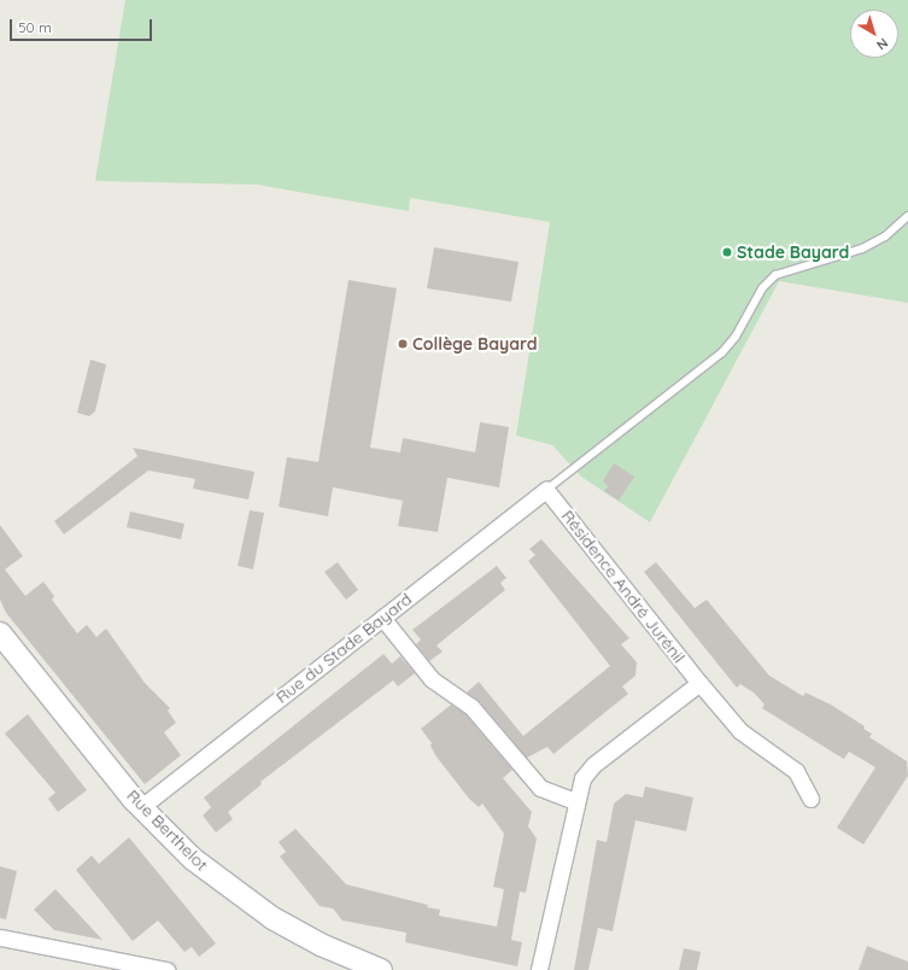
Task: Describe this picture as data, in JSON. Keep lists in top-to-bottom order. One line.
{"streets":{"street":["Résidence André Jurénil","Rue du Stade Bayard","Rue Berthelot"]},"crossings":[["Résidence André Jurénil","Rue du Stade Bayard"],["Rue du Stade Bayard","Rue Berthelot"]],"places":["Stade Bayard","Collège Bayard"],"scale_bar":"50 m","north":"bottom right"}
